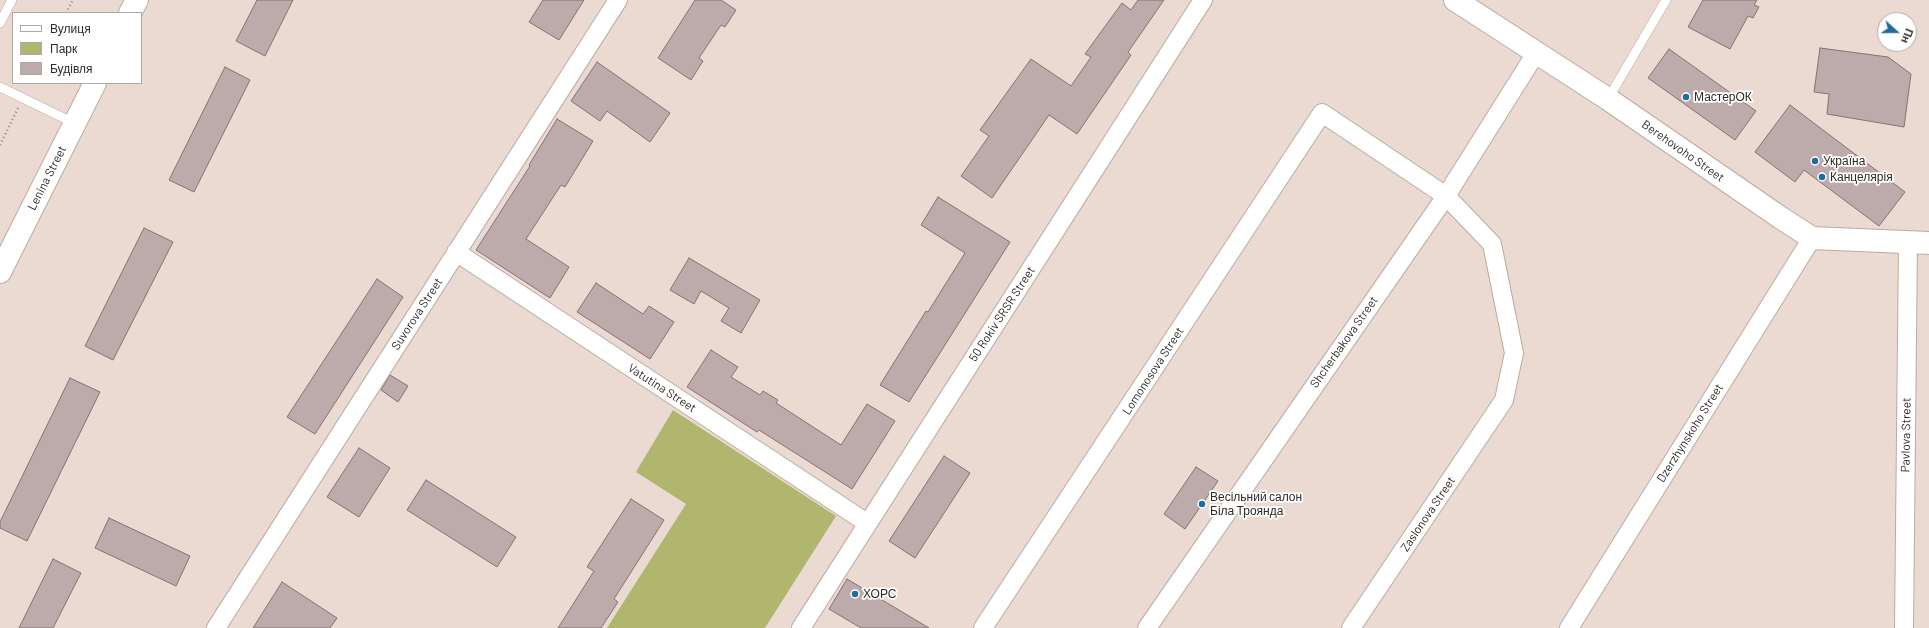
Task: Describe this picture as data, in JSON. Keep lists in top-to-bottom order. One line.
{"streets":{"street":["Berehovoho Street","Lenina Street","Suvorova Street","50 Rokiv SRSR Street","Shcherbakova Street","Lomonosova Street","Vatutina Street","Dzerzhynskoho Street","Pavlova Street","Zaslonova Street"]},"crossings":[["Berehovoho Street","Shcherbakova Street"],["Berehovoho Street","Dzerzhynskoho Street"],["Suvorova Street","Vatutina Street"],["50 Rokiv SRSR Street","Vatutina Street"],["Shcherbakova Street","Lomonosova Street"],["Shcherbakova Street","Zaslonova Street"],["Lomonosova Street","Zaslonova Street"]],"places":["МастерОК","Україна","Канцелярія","Весільний салон Біла Троянда","ХОРС"],"legend":["Вулиця","Парк","Будівля"],"north":"right"}
